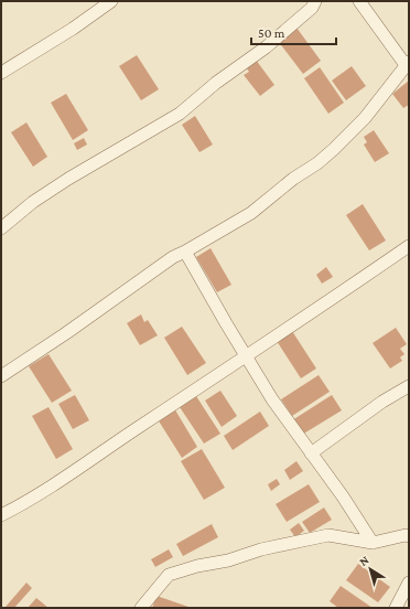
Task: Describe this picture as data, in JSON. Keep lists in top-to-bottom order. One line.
{"scale_bar":"50 m","north":"top left"}
